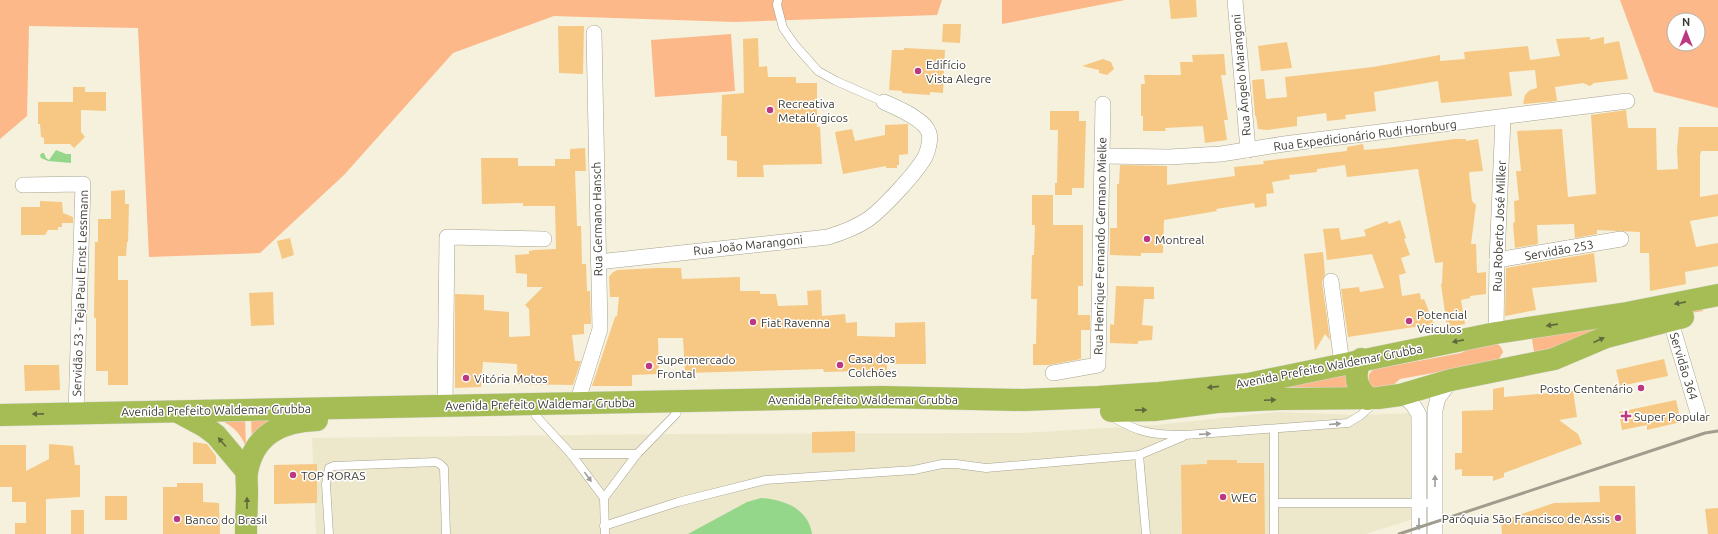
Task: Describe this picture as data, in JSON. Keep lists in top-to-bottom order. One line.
{"streets":{"highway":["Avenida Prefeito Waldemar Grubba"],"street":["Rua Ângelo Marangoni","Rua Expedicionário Rudi Hornburg","Rua Germano Hansch","Rua Roberto José Milker","Rua João Marangoni","Rua Henrique Fernando Germano Mielke","Servidão 253","Servidão 53 - Teja Paul Ernst Lessmann","Servidão 364"]},"crossings":[["Rua Ângelo Marangoni","Rua Expedicionário Rudi Hornburg"],["Rua Expedicionário Rudi Hornburg","Rua Roberto José Milker"],["Rua Expedicionário Rudi Hornburg","Rua Henrique Fernando Germano Mielke"],["Rua Germano Hansch","Rua João Marangoni"],["Rua Germano Hansch","Avenida Prefeito Waldemar Grubba"],["Rua Roberto José Milker","Servidão 253"],["Rua Roberto José Milker","Avenida Prefeito Waldemar Grubba"],["Servidão 53 - Teja Paul Ernst Lessmann","Avenida Prefeito Waldemar Grubba"],["Avenida Prefeito Waldemar Grubba","Servidão 364"]],"places":{"other":["Edifício Vista Alegre","Recreativa Metalúrgicos","Montreal","Potencial Veiculos","Fiat Ravenna","Casa dos Colchões","Supermercado Frontal","Vitória Motos","Posto Centenário","TOP RORAS","WEG","Paróquia São Francisco de Assis","Banco do Brasil"],"health":["Super Popular"]},"north":"top"}
